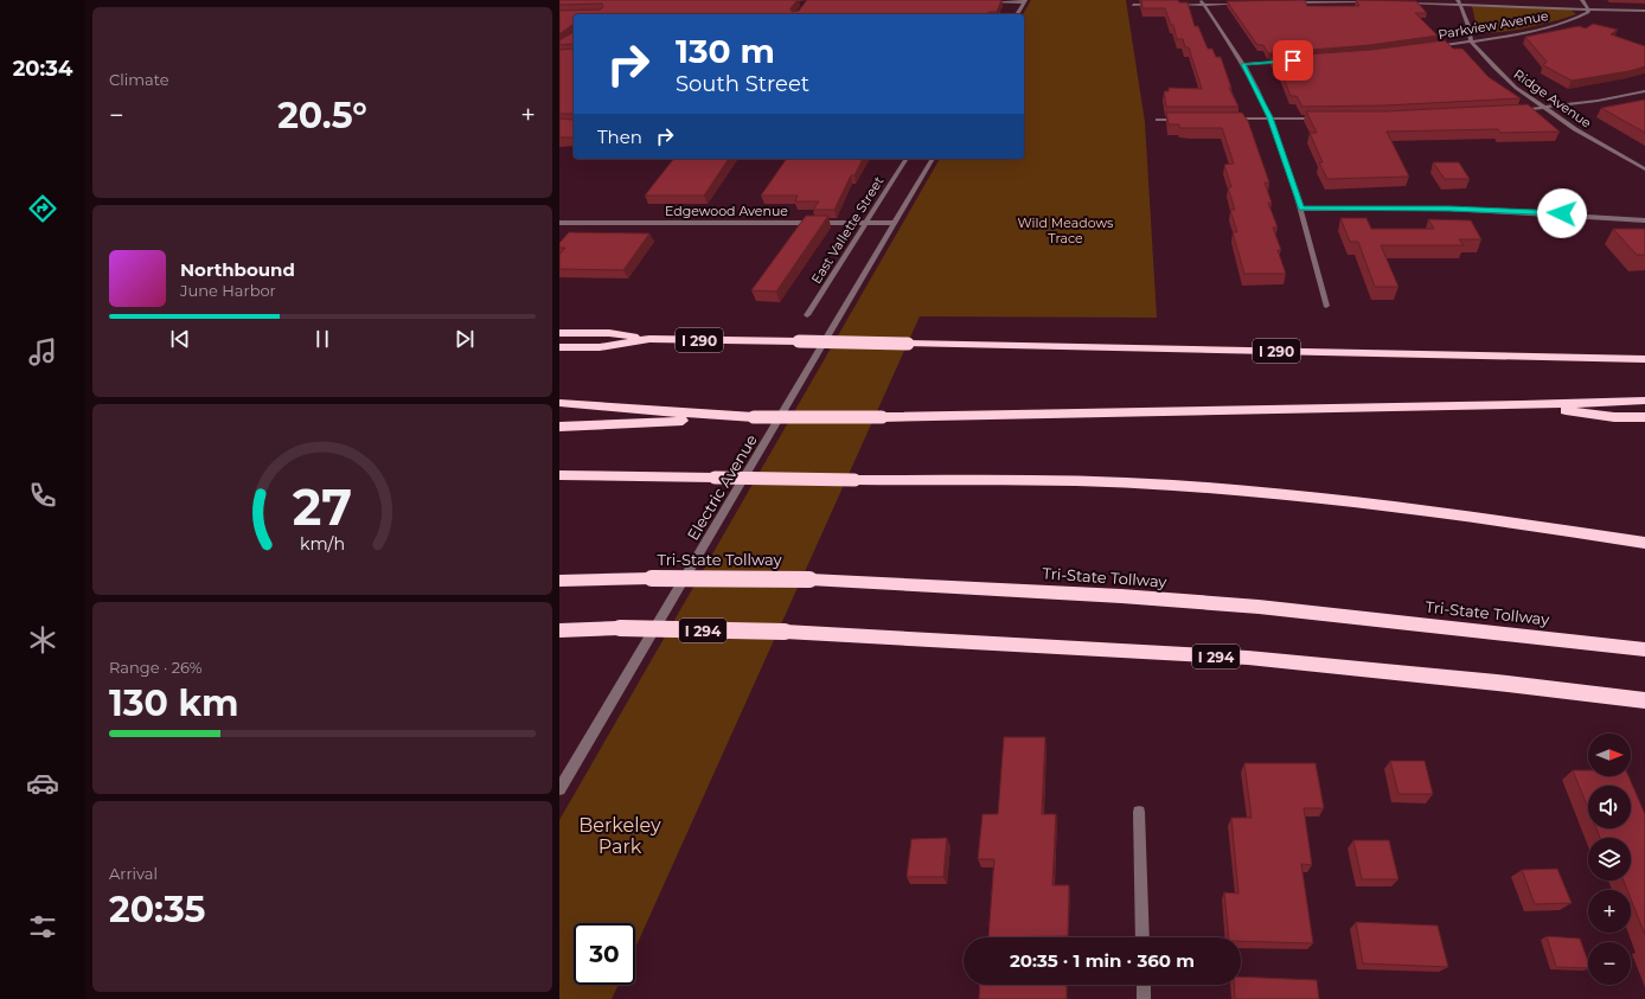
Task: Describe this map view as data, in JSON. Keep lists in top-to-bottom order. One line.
{"streets":{"highway":["I 290","Tri-State Tollway","I 294"],"street":["Parkview Avenue","Ridge Avenue","Edgewood Avenue","East Vallette Street","Electric Avenue"]},"crossings":[["Parkview Avenue","Ridge Avenue"],["Edgewood Avenue","East Vallette Street"],["Edgewood Avenue","Electric Avenue"]],"parks":["Wild Meadows Trace","Berkeley Park"],"north":"right","page":{"tabs":"20:34","tile":["Climate",["Range · 26%","130 km"],["Arrival","20:35"]],"turn":["130 m","South Street"],"heat":["−","20.5°","+"],"then":"Then","song":["Northbound","June Harbor"],"map_buttons":["+","−"],"limit":"30","trip":"20:35 · 1 min · 360 m","gauge":["27","km/h"]}}
